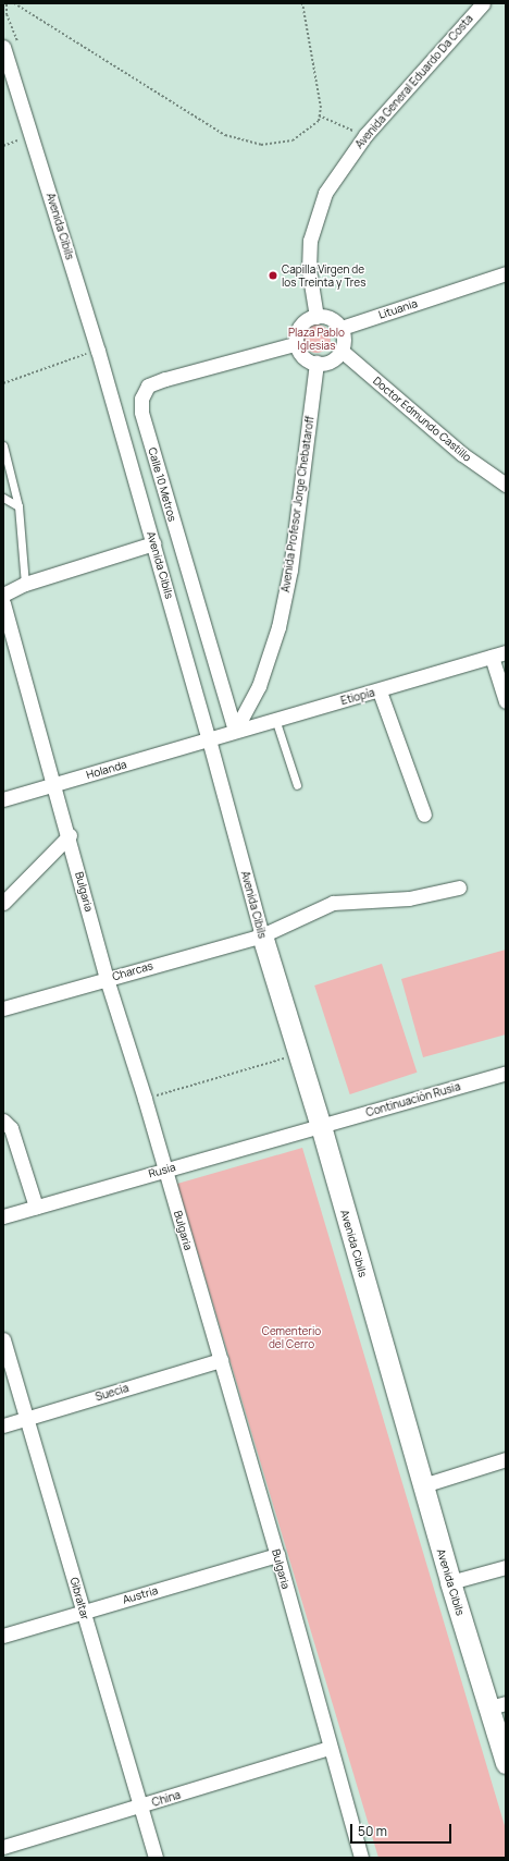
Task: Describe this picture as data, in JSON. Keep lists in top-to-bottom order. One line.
{"streets":{"street":["Avenida General Eduardo Da Costa","Avenida Cibils","Lituania","Doctor Edmundo Castillo","Calle 10 Metros","Avenida Profesor Jorge Chebataroff","Etiopía","Holanda","Bulgaria","Charcas","Continuación Rusia","Rusia","Suecia","Austria","Gibraltar","China"]},"crossings":[["Avenida General Eduardo Da Costa","Lituania"],["Avenida General Eduardo Da Costa","Doctor Edmundo Castillo"],["Avenida General Eduardo Da Costa","Calle 10 Metros"],["Avenida General Eduardo Da Costa","Avenida Profesor Jorge Chebataroff"],["Avenida Cibils","Etiopía"],["Avenida Cibils","Holanda"],["Avenida Cibils","Charcas"],["Avenida Cibils","Continuación Rusia"],["Avenida Cibils","Rusia"],["Lituania","Doctor Edmundo Castillo"],["Lituania","Calle 10 Metros"],["Lituania","Avenida Profesor Jorge Chebataroff"],["Doctor Edmundo Castillo","Calle 10 Metros"],["Doctor Edmundo Castillo","Avenida Profesor Jorge Chebataroff"],["Calle 10 Metros","Avenida Profesor Jorge Chebataroff"],["Calle 10 Metros","Etiopía"],["Avenida Profesor Jorge Chebataroff","Etiopía"],["Etiopía","Holanda"],["Holanda","Bulgaria"],["Bulgaria","Charcas"],["Bulgaria","Rusia"],["Bulgaria","Suecia"],["Bulgaria","Austria"],["Bulgaria","China"],["Continuación Rusia","Rusia"],["Suecia","Gibraltar"],["Austria","Gibraltar"],["Gibraltar","China"]],"parks":["Plaza Pablo Iglesias","Cementerio del Cerro"],"places":["Capilla Virgen de los Treinta y Tres"],"scale_bar":"50 m"}
